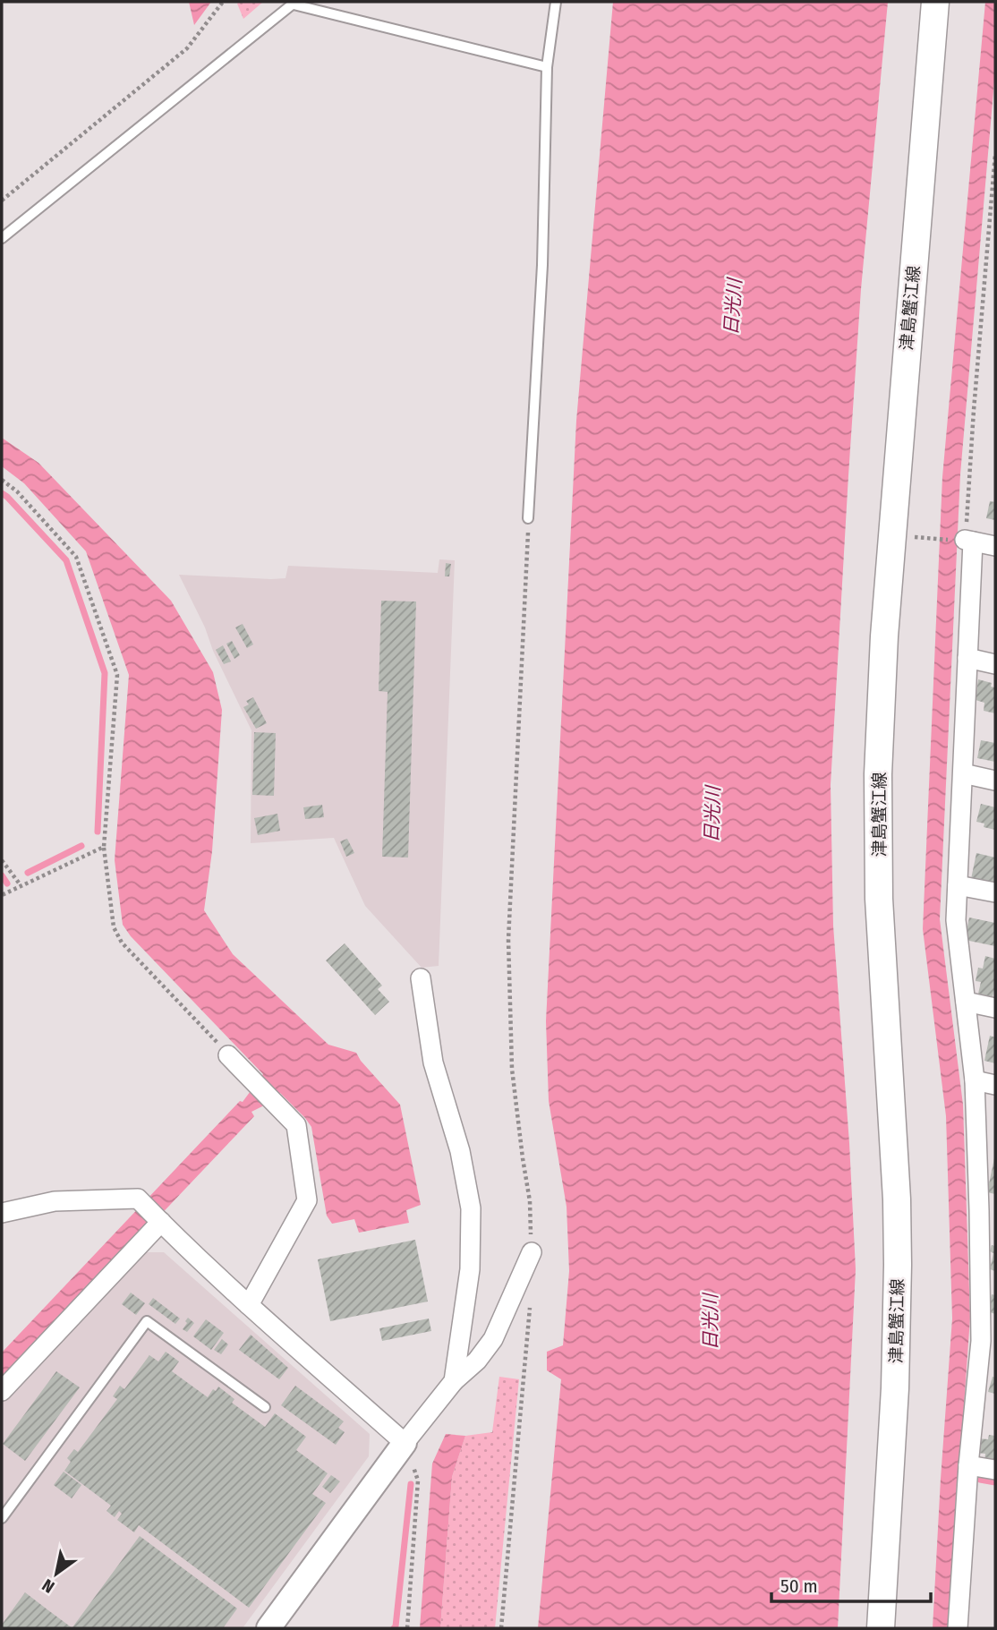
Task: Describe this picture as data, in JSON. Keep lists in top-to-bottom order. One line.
{"streets":{"main road":["津島蟹江線"]},"water":["日光川"],"scale_bar":"50 m","north":"bottom left"}
